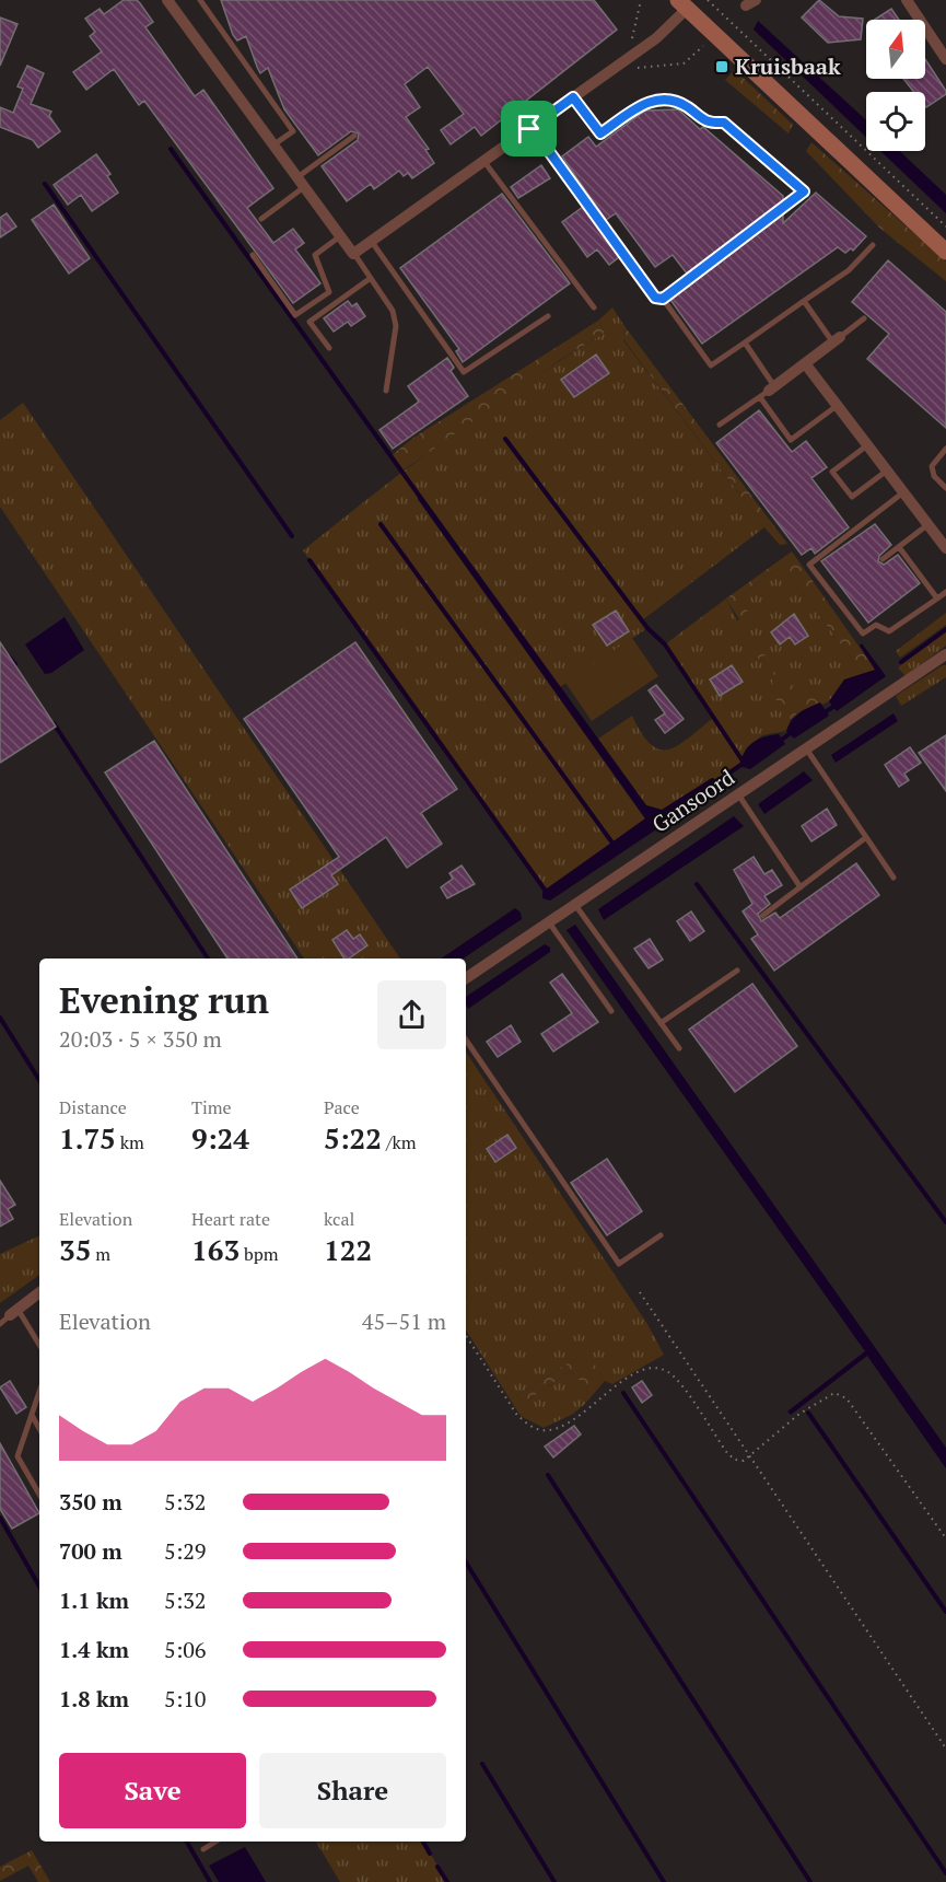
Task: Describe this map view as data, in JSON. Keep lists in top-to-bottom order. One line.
{"streets":{"street":["Gansoord"]},"places":{"transit":["Kruisbaak"]},"north":"top","page":{"heading":["Evening run","20:03 · 5 × 350 m"],"stats":[["Distance","1.75 km"],["Time","9:24"],["Pace","5:22 /km"],["Elevation","35 m"],["Heart rate","163 bpm"],["kcal","122"]],"chart":["Elevation","45–51 m"],"list":[{"name":"350 m","note":"5:32"},{"name":"700 m","note":"5:29"},{"name":"1.1 km","note":"5:32"},{"name":"1.4 km","note":"5:06"},{"name":"1.8 km","note":"5:10"}],"buttons":["Save","Share"]}}
